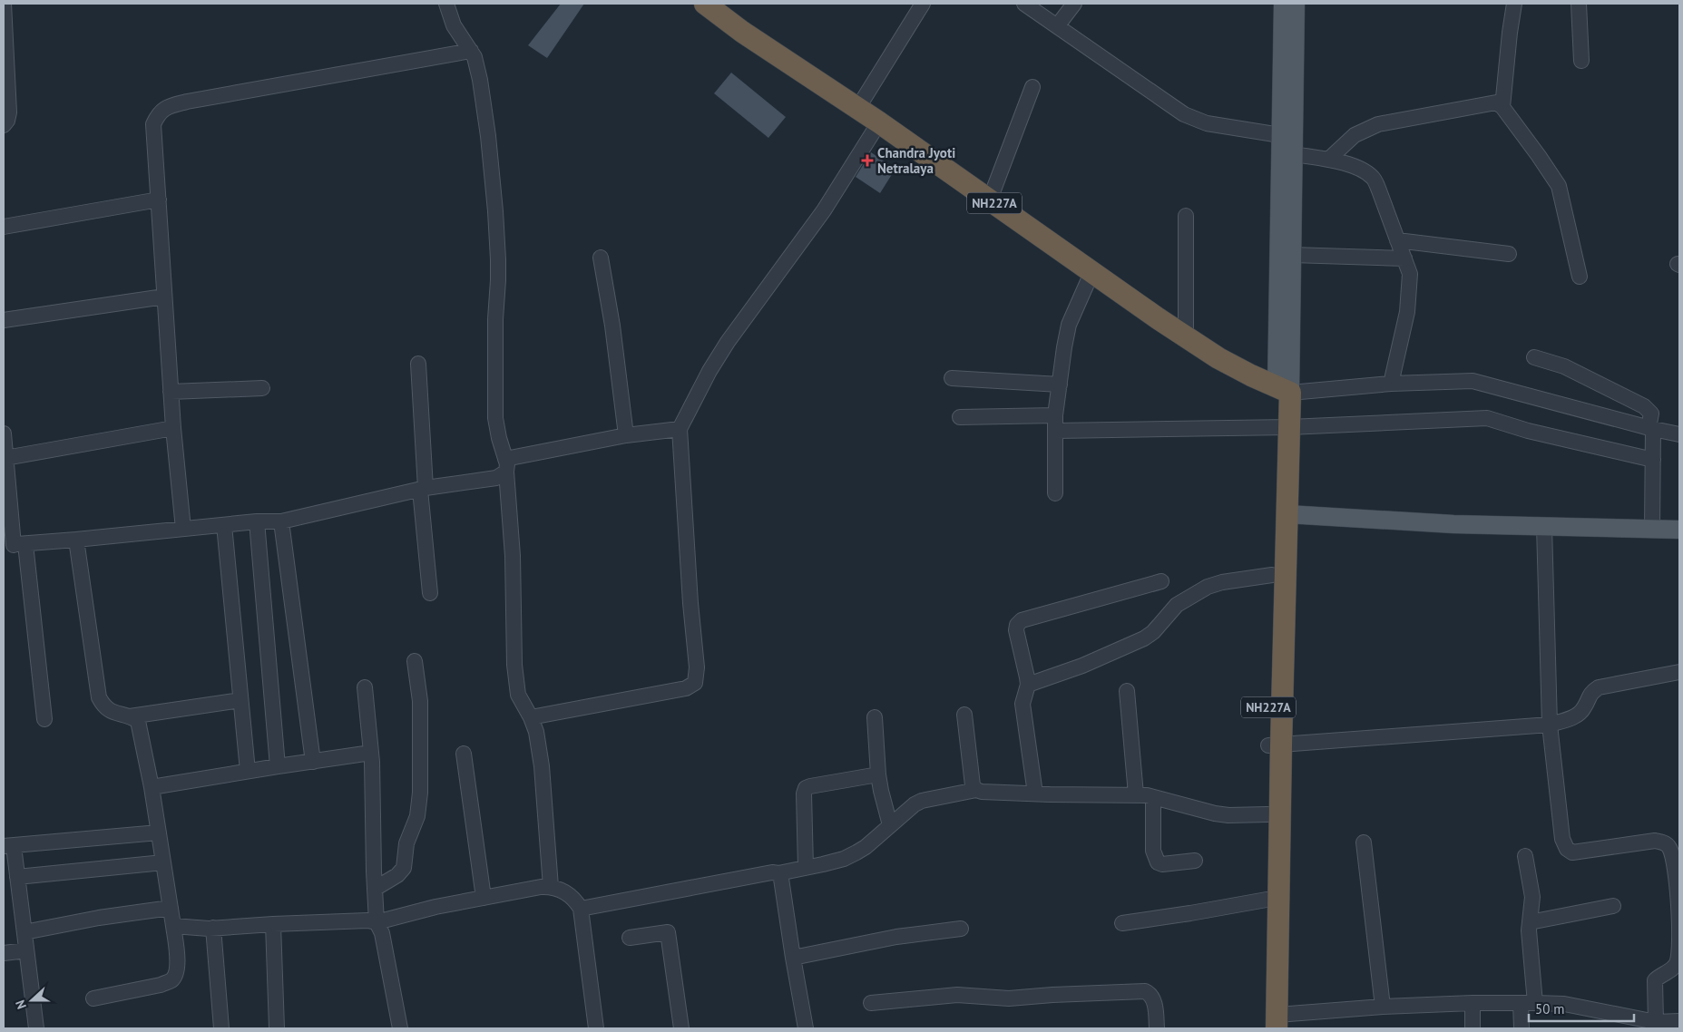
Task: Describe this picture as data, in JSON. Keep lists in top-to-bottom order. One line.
{"streets":{"highway":["NH227A"]},"places":{"health":["Chandra Jyoti Netralaya"]},"scale_bar":"50 m","north":"left"}
